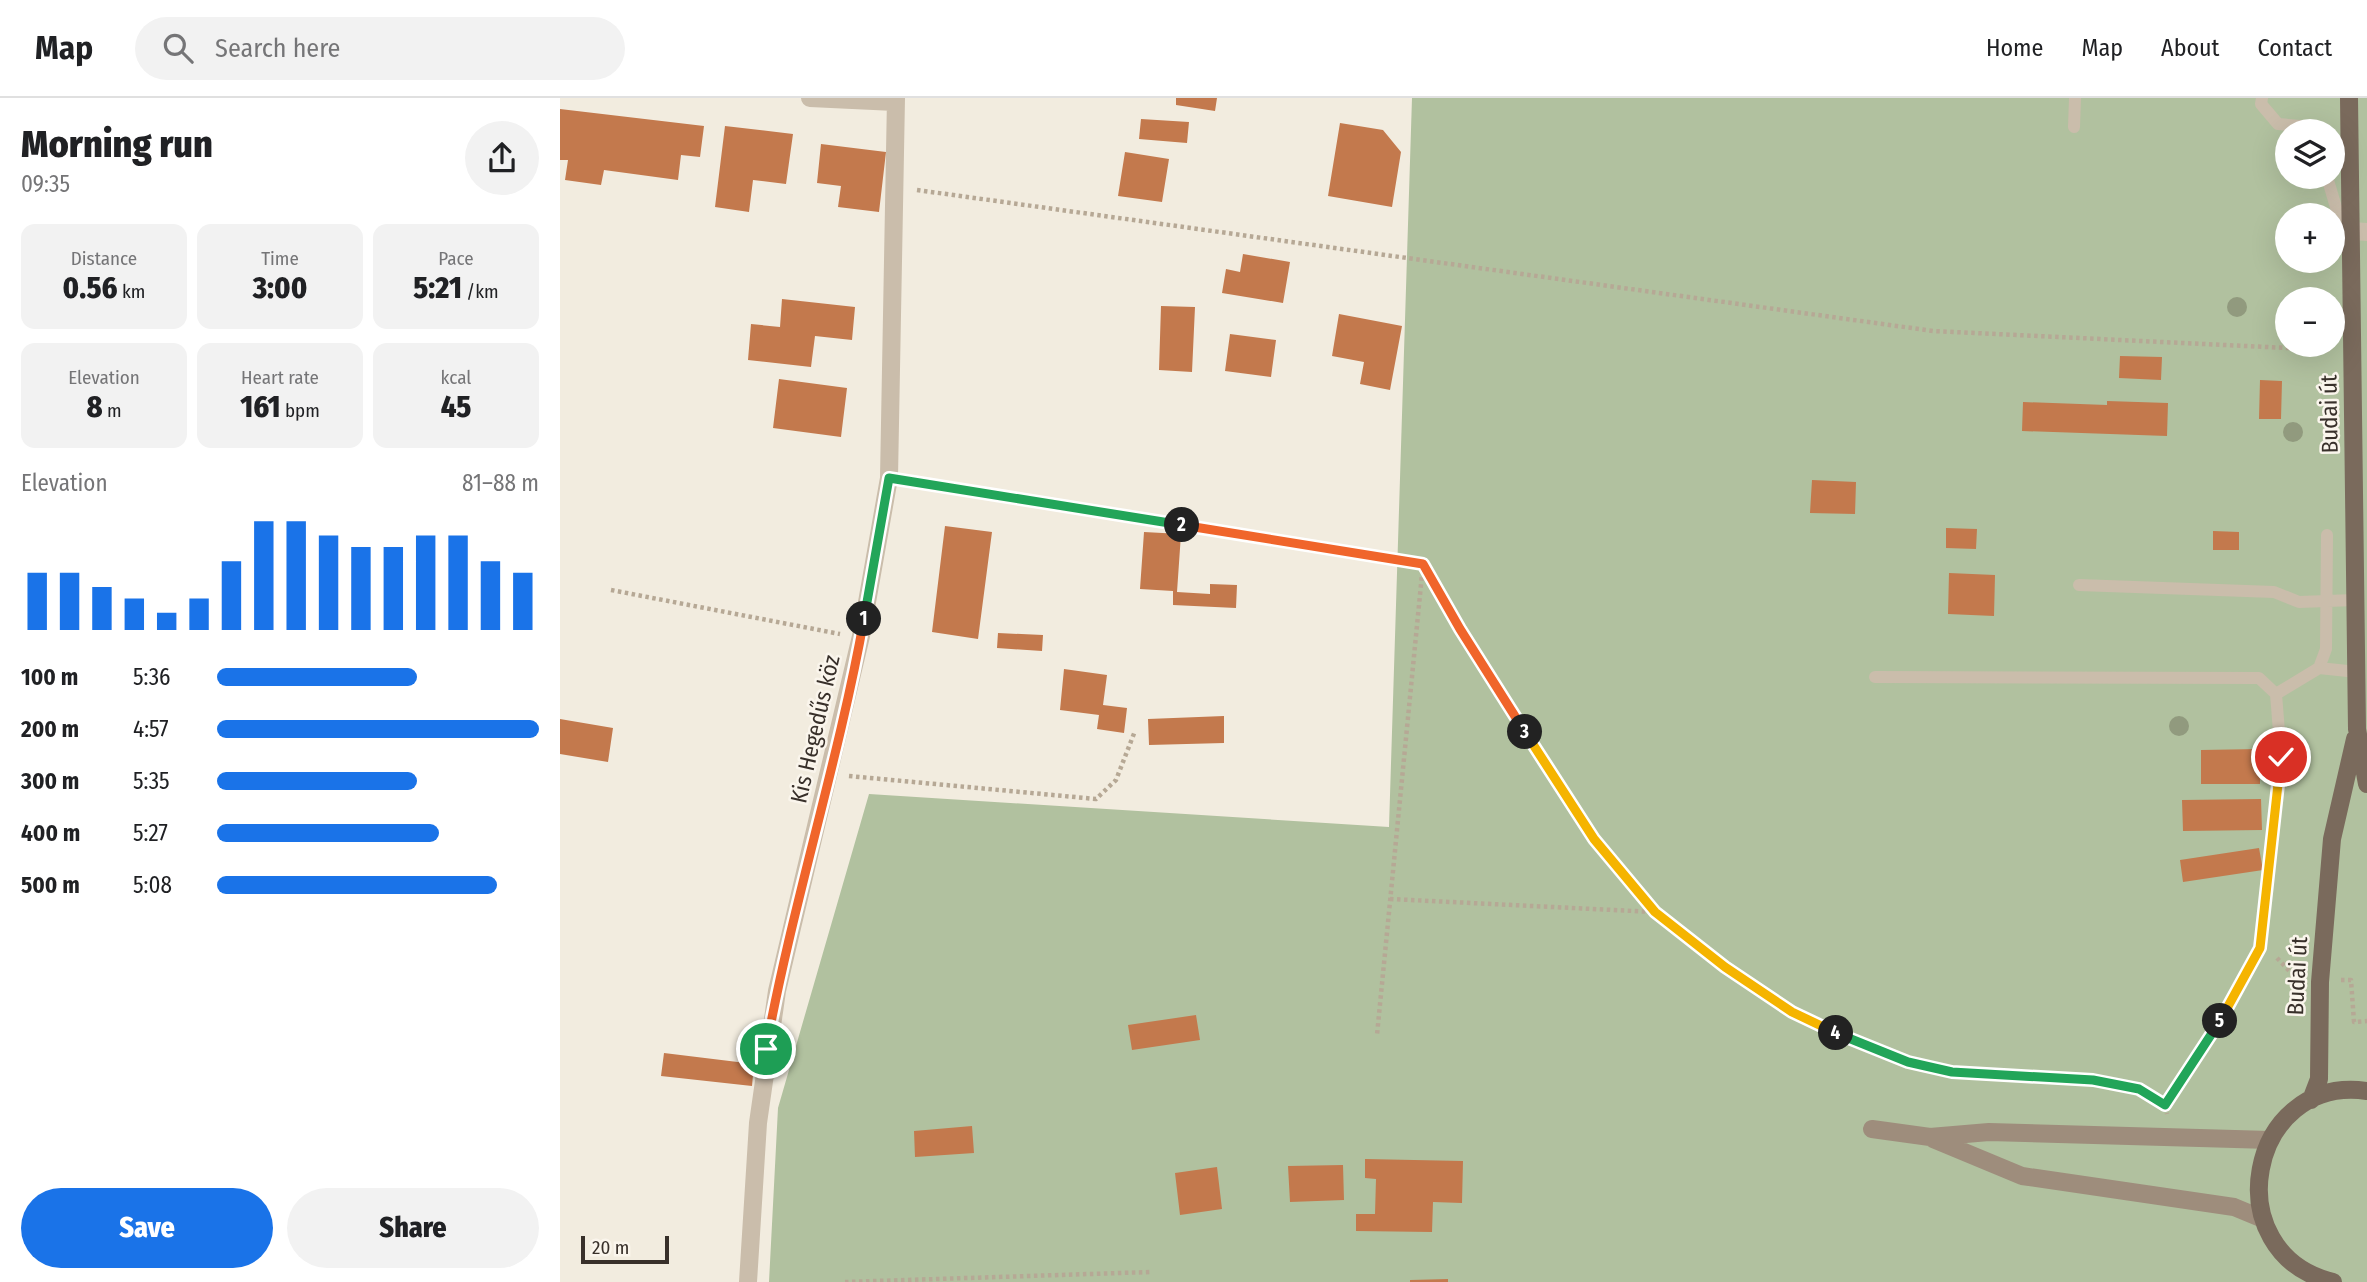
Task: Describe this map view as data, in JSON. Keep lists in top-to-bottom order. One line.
{"streets":{"main road":["Budai út"],"street":["Kis Hegedűs köz"]},"scale_bar":"20 m","page":{"header":"Map","search":"Search here","nav":["Home","Map","About","Contact"],"heading":["Morning run","09:35"],"map_buttons":["+","−"],"stats":[["Distance","0.56 km"],["Time","3:00"],["Pace","5:21 /km"],["Elevation","8 m"],["Heart rate","161 bpm"],["kcal","45"]],"chart":["Elevation","81–88 m"],"pins":["2","1","3","5","4"],"list":[{"name":"100 m","note":"5:36"},{"name":"200 m","note":"4:57"},{"name":"300 m","note":"5:35"},{"name":"400 m","note":"5:27"},{"name":"500 m","note":"5:08"}],"buttons":["Save","Share"],"scale":"20 m"}}
